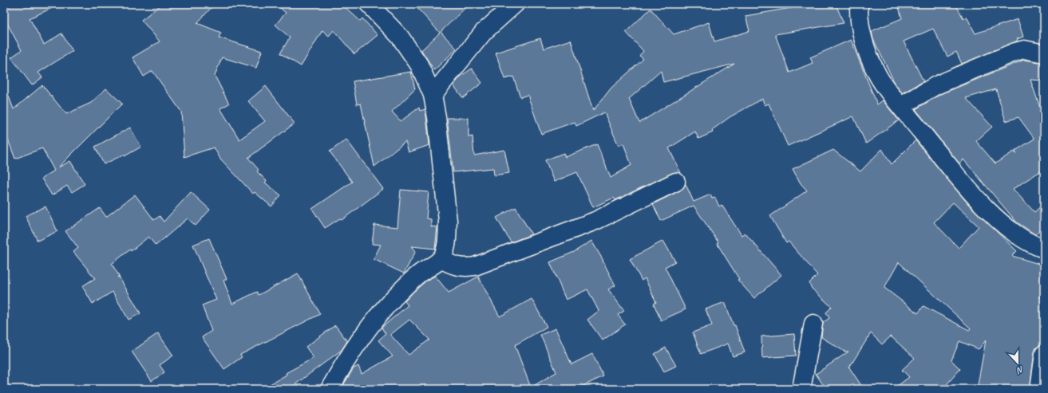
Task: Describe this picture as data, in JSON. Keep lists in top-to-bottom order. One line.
{"north":"bottom"}
